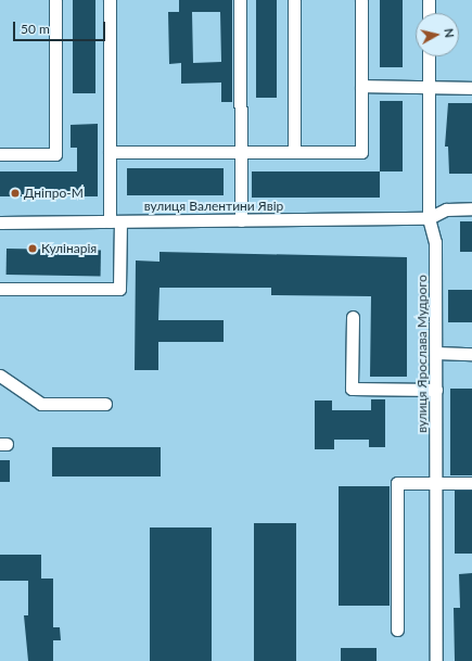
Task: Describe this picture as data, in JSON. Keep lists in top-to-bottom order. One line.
{"streets":{"street":["вулиця Валентини Явір","вулиця Ярослава Мудрого"]},"crossings":[["вулиця Валентини Явір","вулиця Ярослава Мудрого"]],"places":["Дніпро-М","Кулінарія"],"scale_bar":"50 m","north":"right"}
